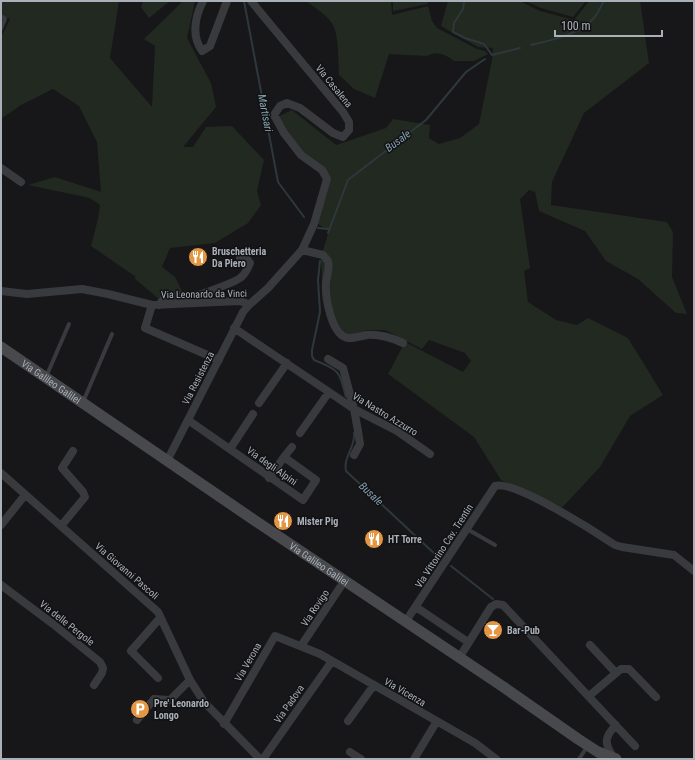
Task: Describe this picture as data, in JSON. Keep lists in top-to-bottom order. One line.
{"streets":{"main road":["Via Galileo Galilei"],"street":["Via Casalena","Via Leonardo da Vinci","Via Resistenza","Via Nastro Azzurro","Via degli Alpini","Via Vittorino Cav. Trentin","Via Giovanni Pascoli","Via Rovigo","Via delle Pergole","Via Verona","Via Vicenza","Via Padova"]},"crossings":[["Via Casalena","Via Leonardo da Vinci"],["Via Leonardo da Vinci","Via Resistenza"],["Via Resistenza","Via Galileo Galilei"],["Via Resistenza","Via Nastro Azzurro"],["Via Resistenza","Via degli Alpini"],["Via Galileo Galilei","Via Vittorino Cav. Trentin"],["Via Galileo Galilei","Via Rovigo"],["Via Giovanni Pascoli","Via Verona"],["Via Rovigo","Via Verona"],["Via Rovigo","Via Vicenza"],["Via Verona","Via Vicenza"],["Via Vicenza","Via Padova"]],"water":["Martisari","Busale"],"places":{"restaurant":["Bruschetteria Da Piero","Mister Pig","HT Torre"],"bar":["Bar-Pub"],"parking":["Pre' Leonardo Longo"]},"scale_bar":"100 m"}
